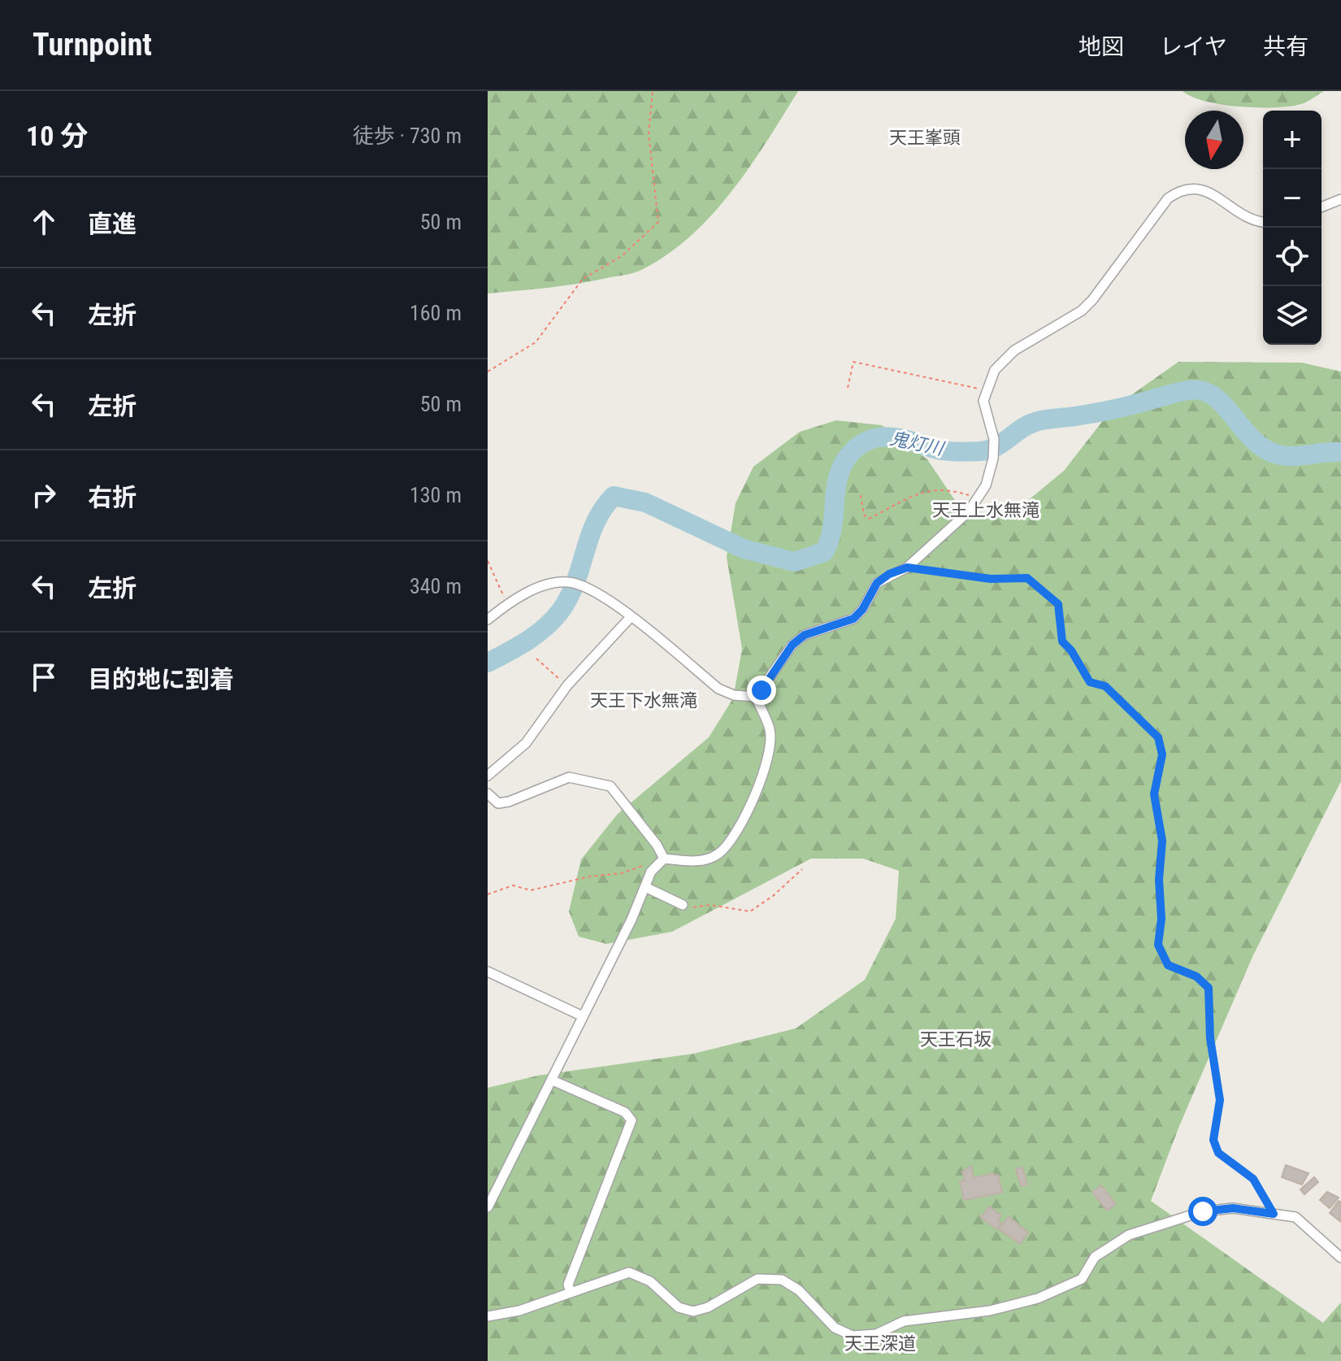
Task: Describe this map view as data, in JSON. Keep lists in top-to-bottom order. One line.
{"districts":["天王峯頭","天王上水無滝","天王下水無滝","天王石坂","天王深道"],"water":["鬼灯川"],"north":"bottom","page":{"header":"Turnpoint","nav":["地図","レイヤ","共有"],"heading":["10 分","徒歩 · 730 m"],"map_buttons":["+","−"],"list":[["直進","50 m"],["左折","160 m"],["左折","50 m"],["右折","130 m"],["左折","340 m"],"目的地に到着"]}}
